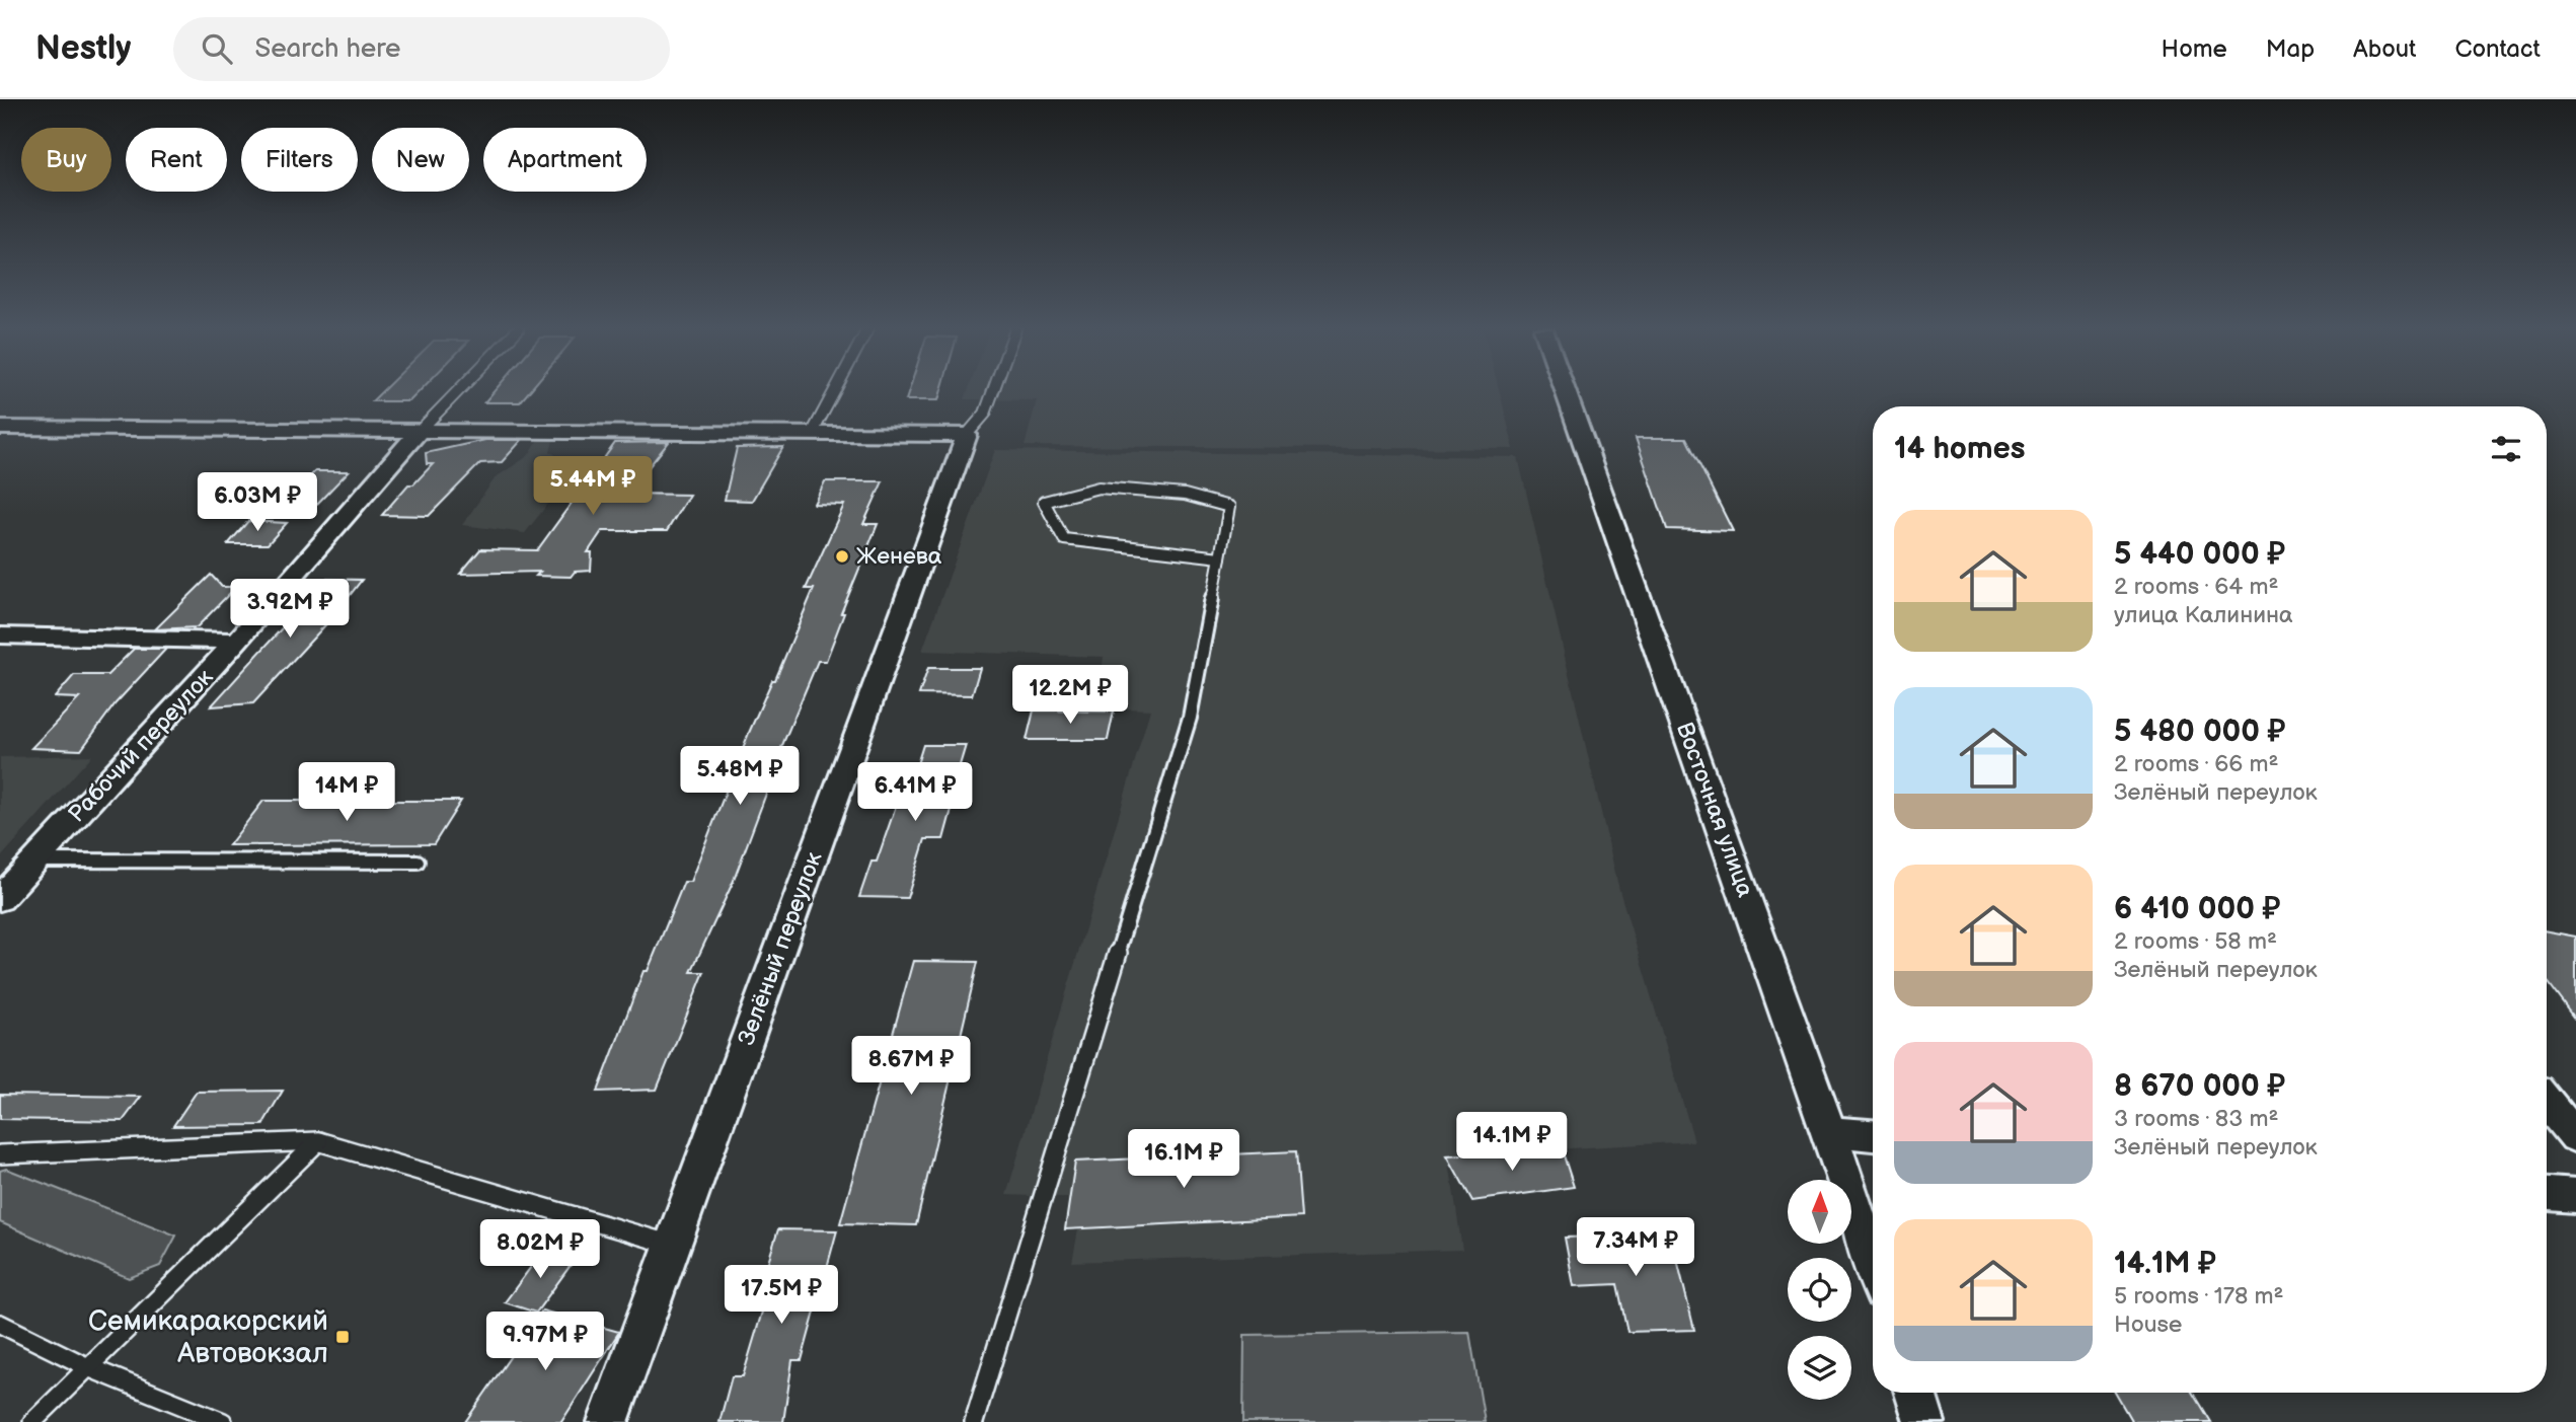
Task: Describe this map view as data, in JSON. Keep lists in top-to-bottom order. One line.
{"streets":{"street":["Рабочий переулок","Восточная улица","Зелёный переулок"]},"places":{"other":["Женева"],"transit":["Семикаракорский Автовокзал"]},"north":"top","page":{"header":"Nestly","search":"Search here","nav":["Home","Map","About","Contact"],"chip":["Buy","Rent","Filters","New","Apartment"],"heading":"14 homes","price":["5.44M ₽","6.03M ₽","3.92M ₽","12.2M ₽","5.48M ₽","14M ₽","6.41M ₽","8.67M ₽","14.1M ₽","16.1M ₽","7.34M ₽","8.02M ₽","17.5M ₽","9.97M ₽"],"list":[{"name":"5 440 000 ₽","note":"2 rooms · 64 m² · улица Калинина"},{"name":"5 480 000 ₽","note":"2 rooms · 66 m² · Зелёный переулок"},{"name":"6 410 000 ₽","note":"2 rooms · 58 m² · Зелёный переулок"},{"name":"8 670 000 ₽","note":"3 rooms · 83 m² · Зелёный переулок"},{"name":"14.1M ₽","note":"5 rooms · 178 m² · House"}]}}
